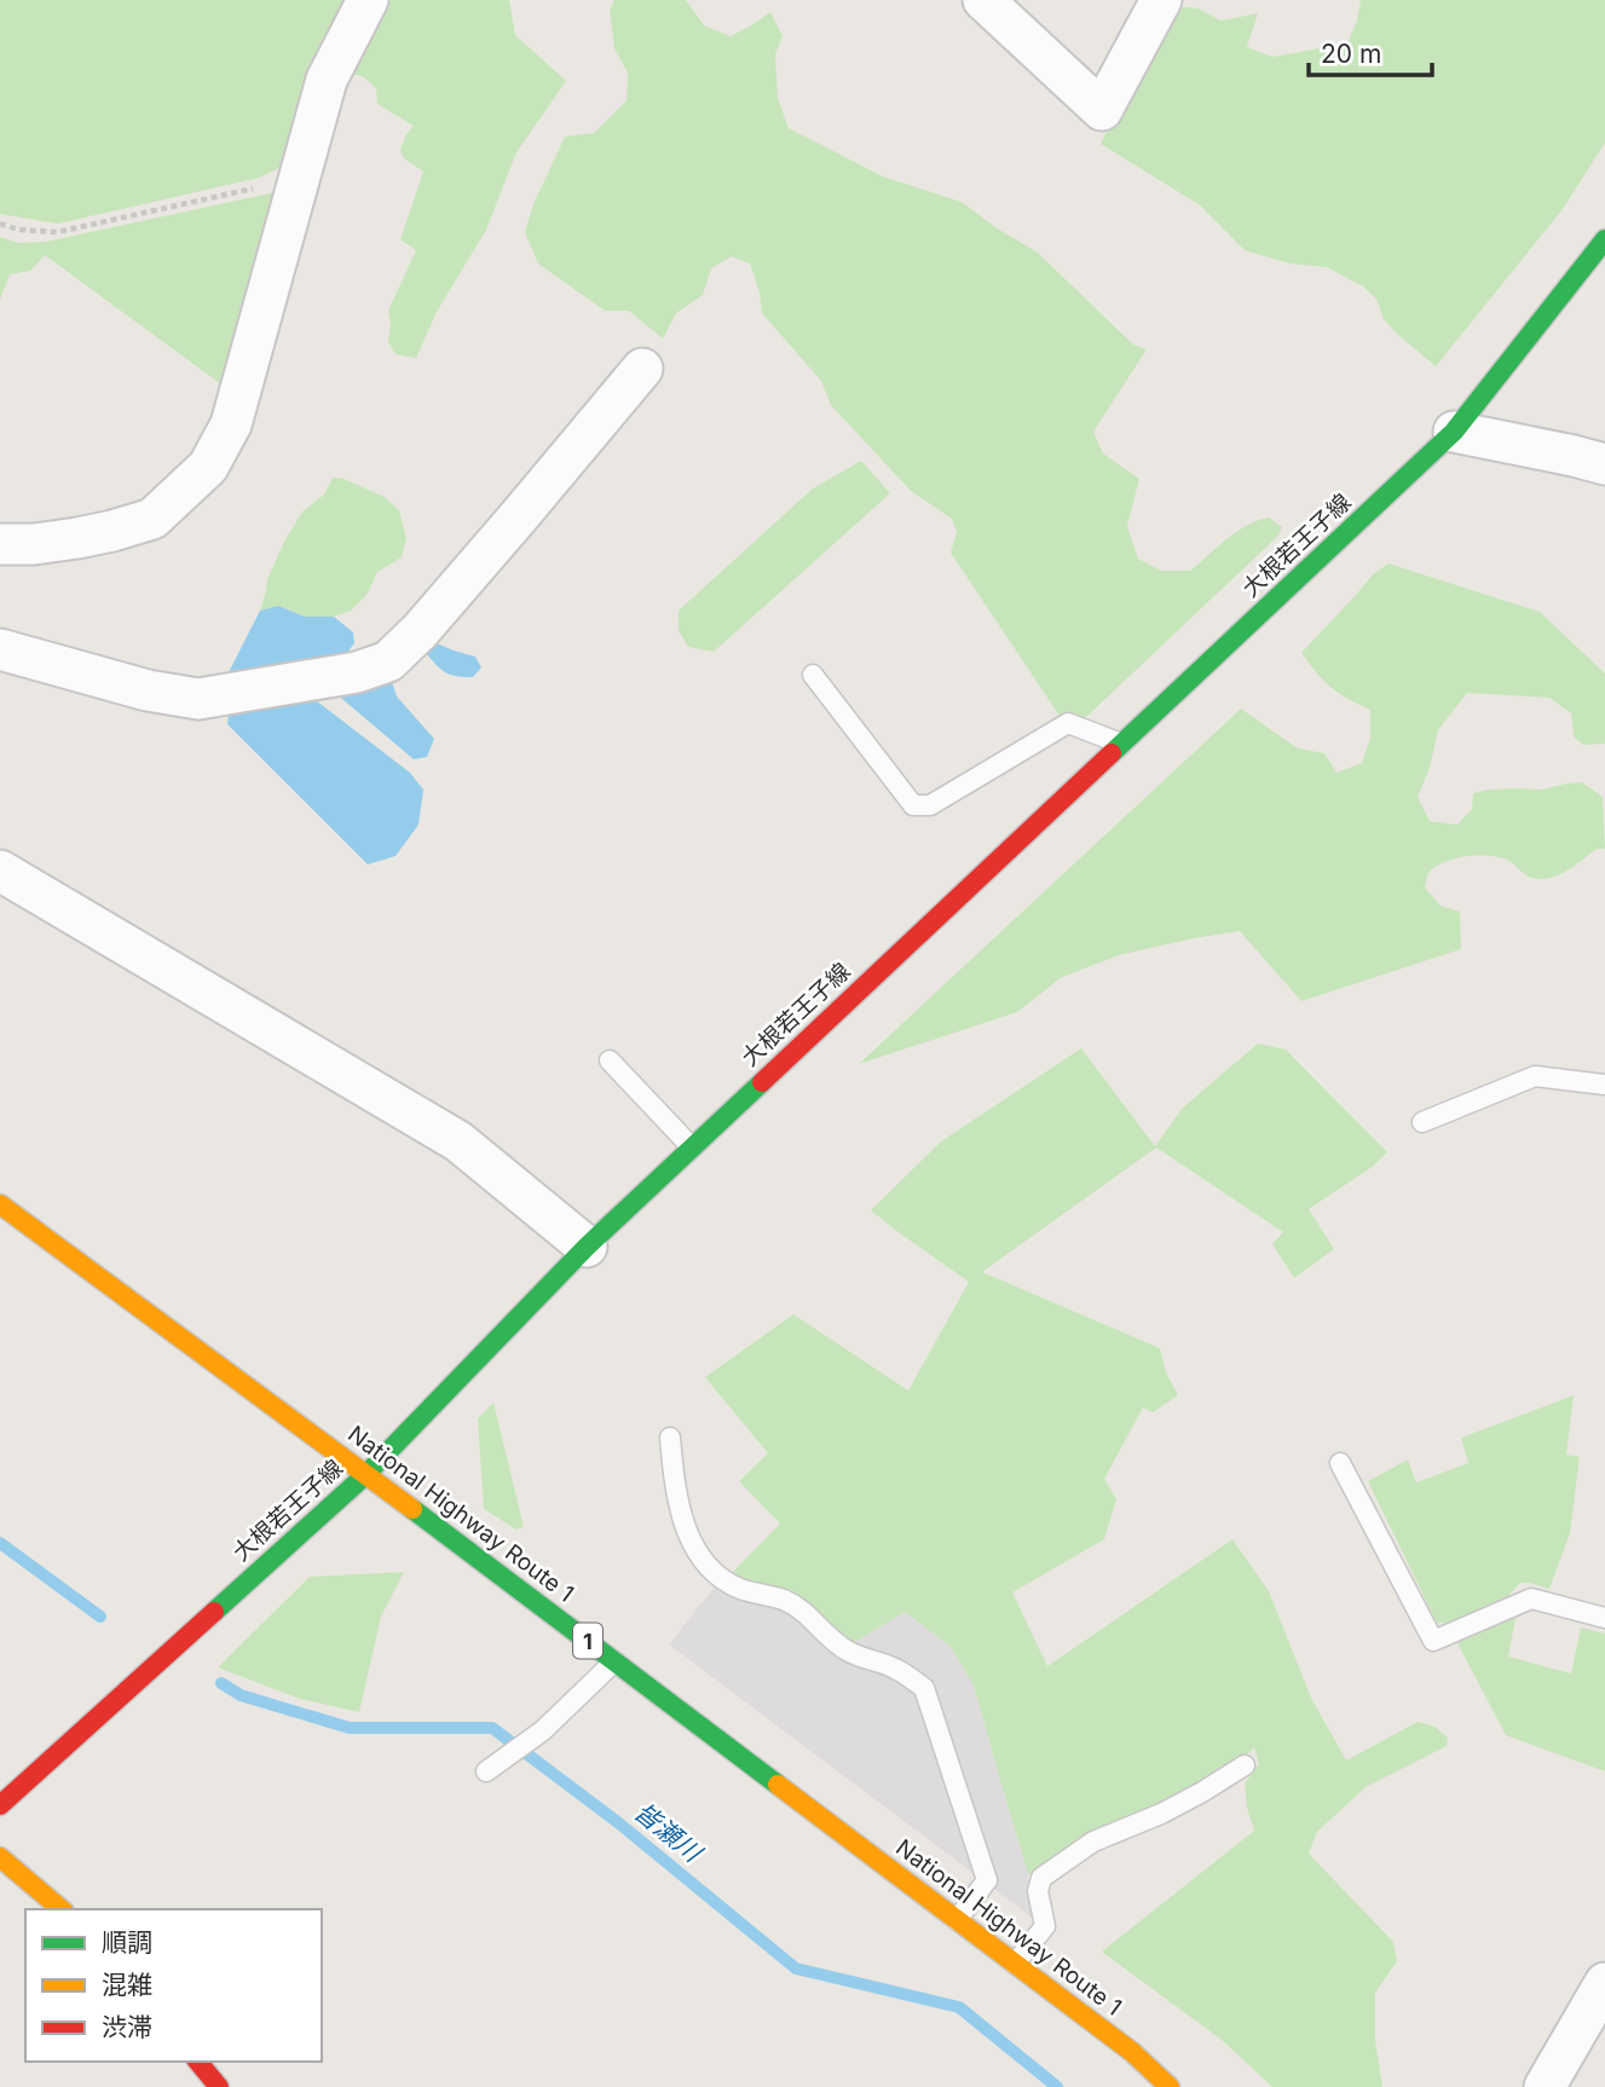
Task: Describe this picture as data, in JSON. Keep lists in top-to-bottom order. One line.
{"streets":{"main road":["大根若王子線","National Highway Route 1","1"]},"crossings":[["大根若王子線","National Highway Route 1"]],"water":["皆瀬川"],"legend":["順調","混雑","渋滞"],"scale_bar":"20 m"}
